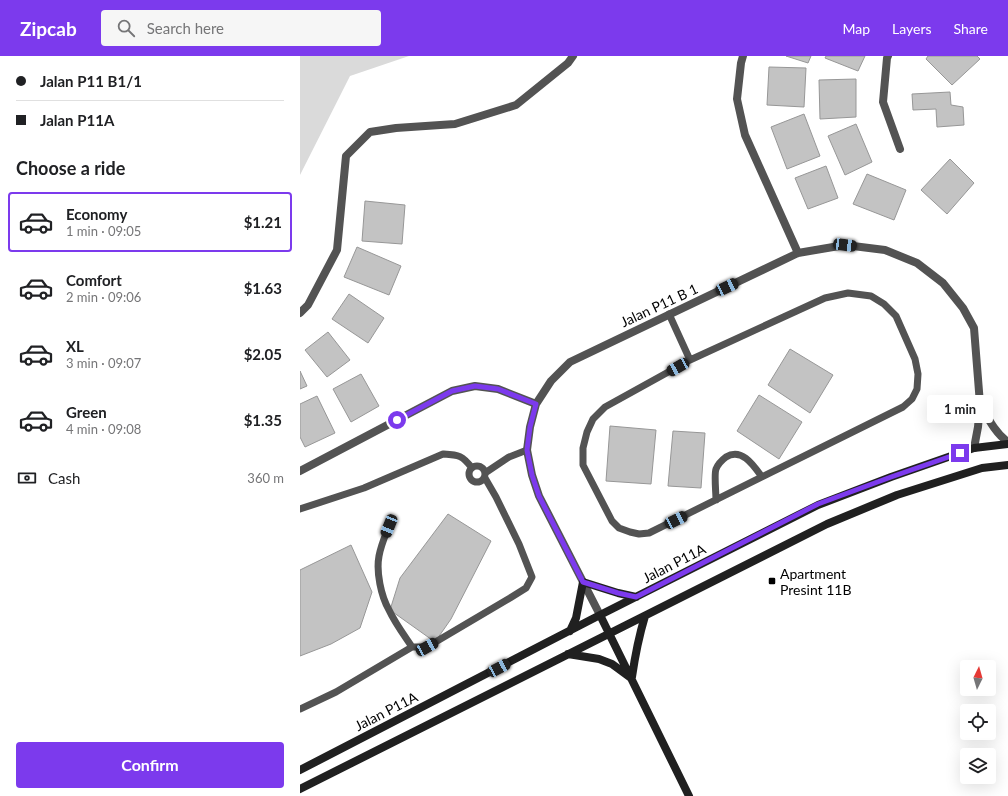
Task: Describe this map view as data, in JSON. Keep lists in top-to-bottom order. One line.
{"streets":{"street":["Jalan P11 B 1","Jalan P11A"]},"crossings":[["Jalan P11 B 1","Jalan P11A"]],"places":{"transit":["Apartment Presint 11B"]},"north":"top","page":{"header":"Zipcab","search":"Search here","nav":["Map","Layers","Share"],"banner":["Jalan P11 B1/1","Jalan P11A"],"heading":"Choose a ride","list":[{"name":"Economy","note":"1 min · 09:05","value":"$1.21"},{"name":"Comfort","note":"2 min · 09:06","value":"$1.63"},{"name":"XL","note":"3 min · 09:07","value":"$2.05"},{"name":"Green","note":"4 min · 09:08","value":"$1.35"}],"bubble":"1 min","pay":["Cash","360 m"],"buttons":"Confirm"}}
